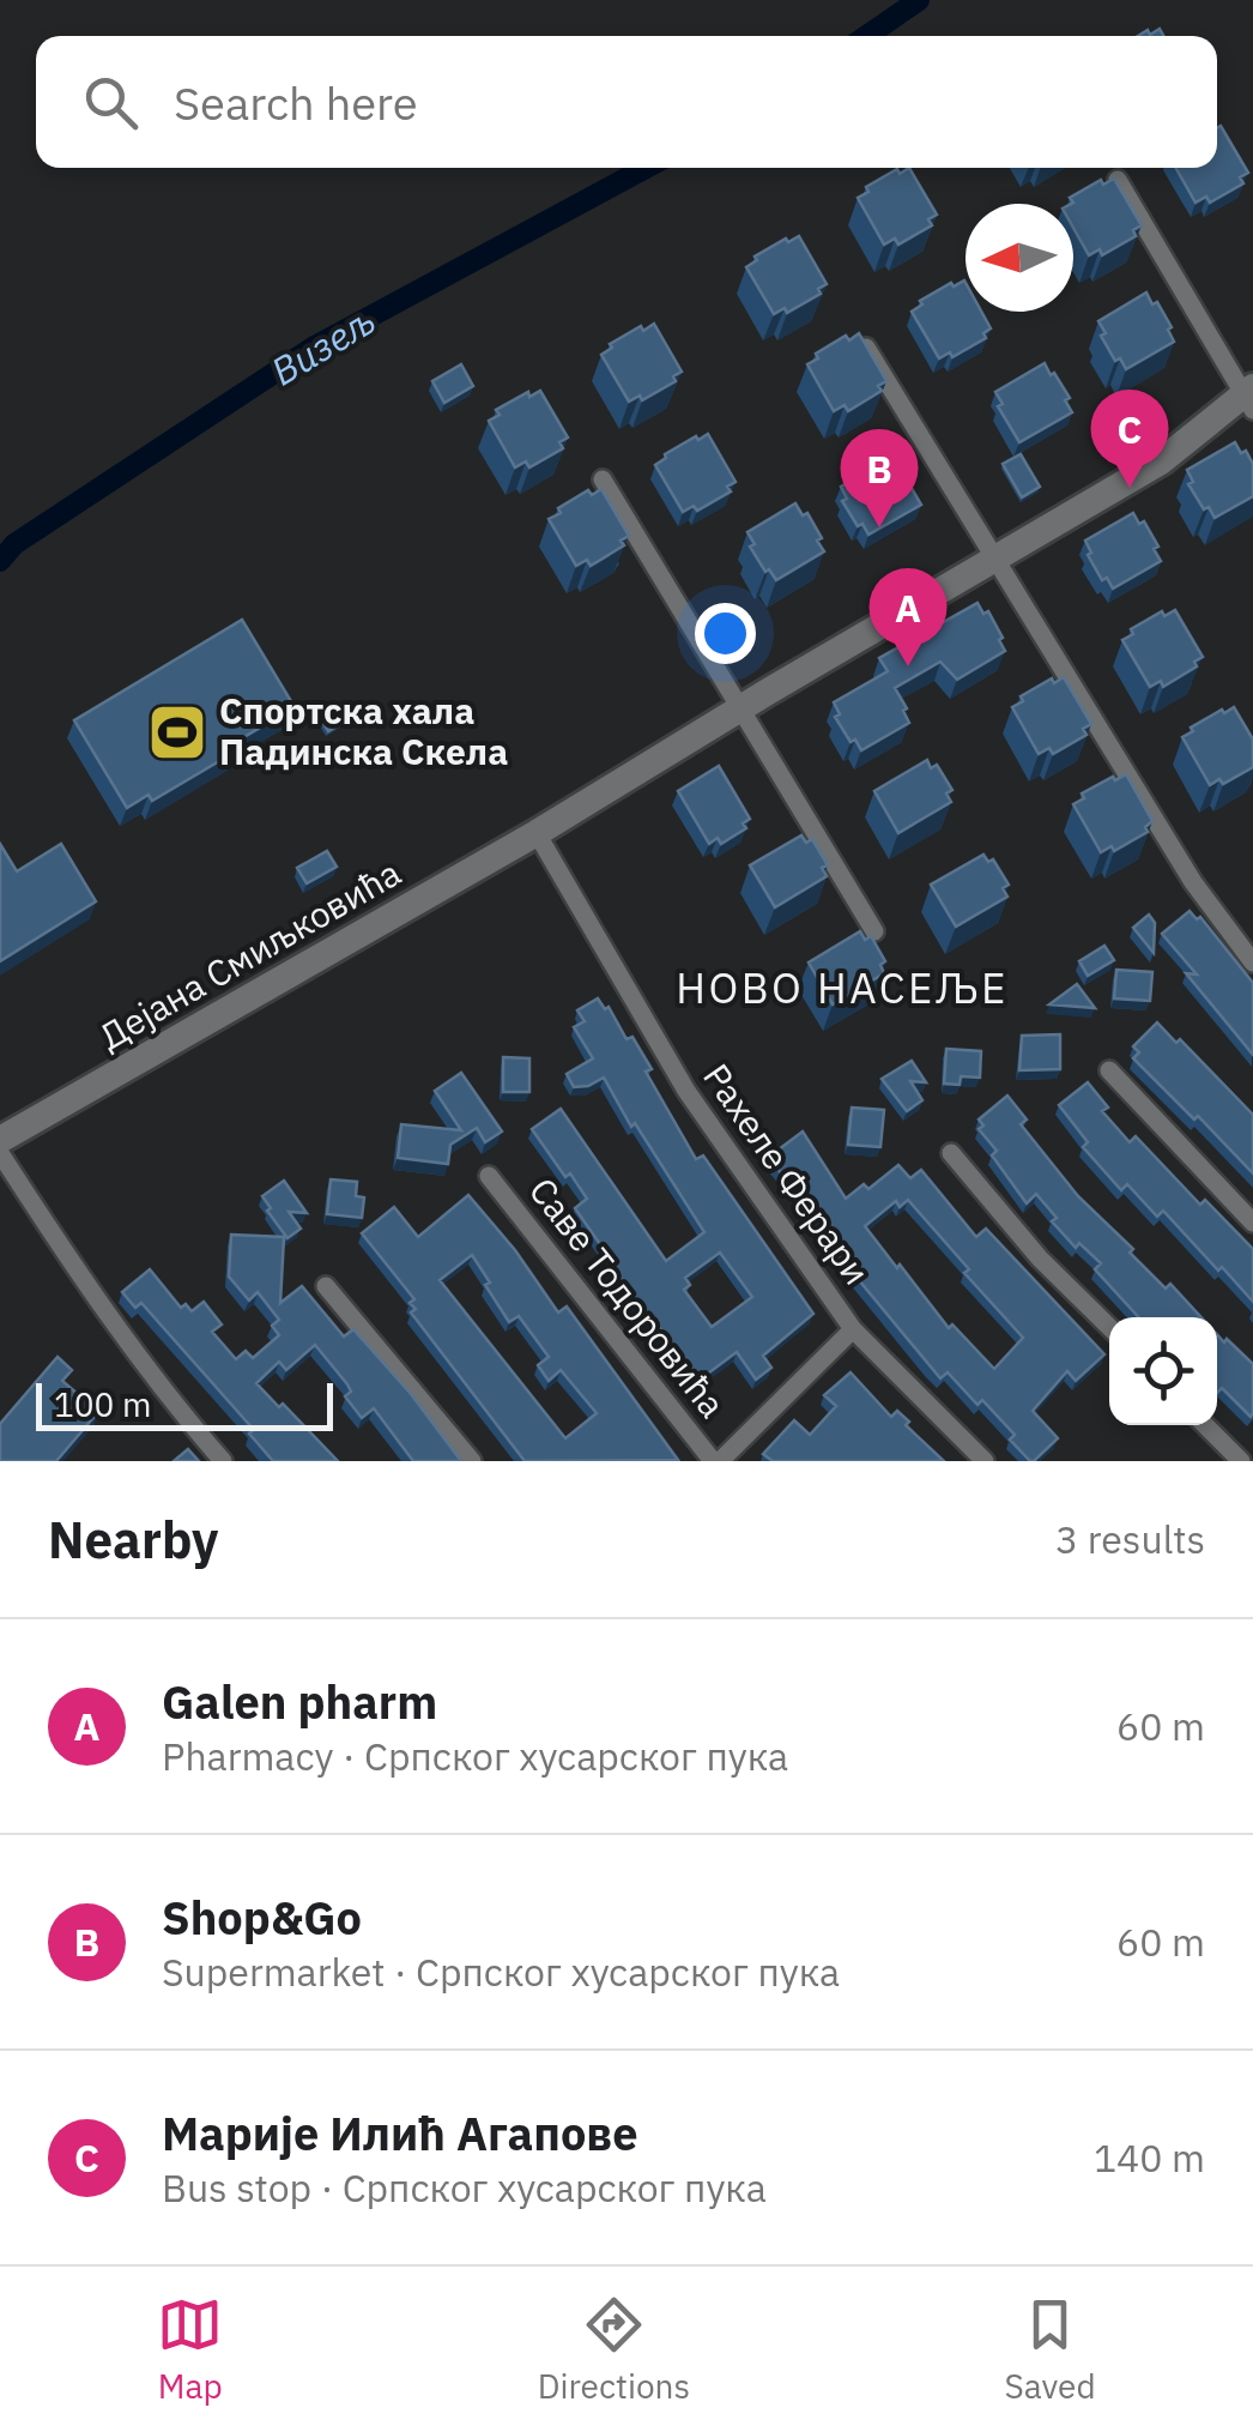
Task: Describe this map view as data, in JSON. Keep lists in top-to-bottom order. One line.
{"streets":{"street":["Дејана Смиљковића","Рахеле Ферари","Саве Тодоровића"]},"crossings":[["Дејана Смиљковића","Рахеле Ферари"]],"districts":["НОВО НАСЕЉЕ"],"water":["Визељ"],"places":{"sports":["Спортска хала Падинска Скела"]},"scale_bar":"100 m","north":"left","page":{"search":"Search here","pins":["C","B","A"],"scale":"100 m","heading":["Nearby","3 results"],"list":[{"mark":"A","name":"Galen pharm","note":"Pharmacy · Српског хусарског пука","value":"60 m"},{"mark":"B","name":"Shop&Go","note":"Supermarket · Српског хусарског пука","value":"60 m"},{"mark":"C","name":"Марије Илић Агапове","note":"Bus stop · Српског хусарског пука","value":"140 m"}],"nav":["Map","Directions","Saved"]}}
